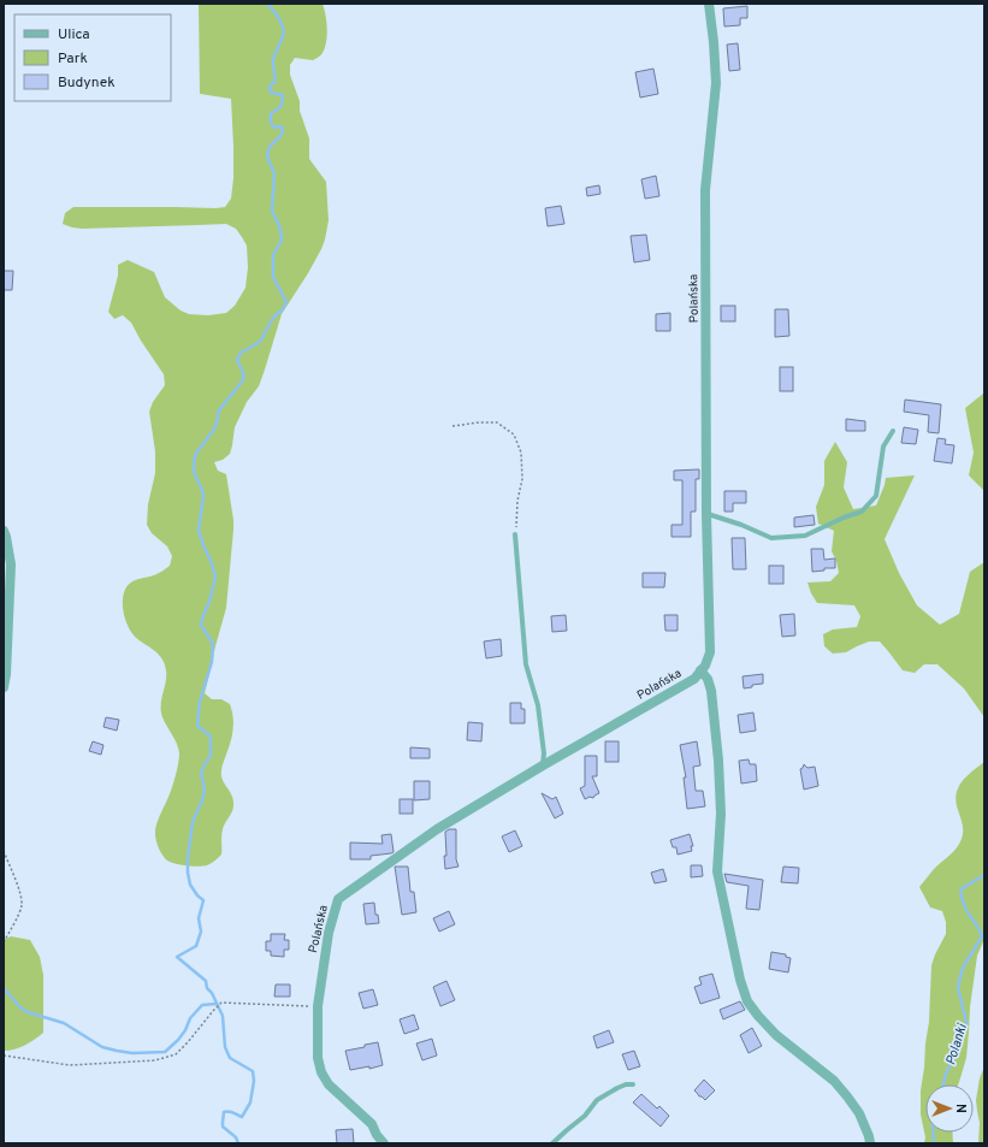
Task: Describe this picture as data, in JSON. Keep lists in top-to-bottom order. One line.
{"streets":{"street":["Polańska"]},"water":["Polanki"],"legend":["Ulica","Park","Budynek"],"north":"right"}
